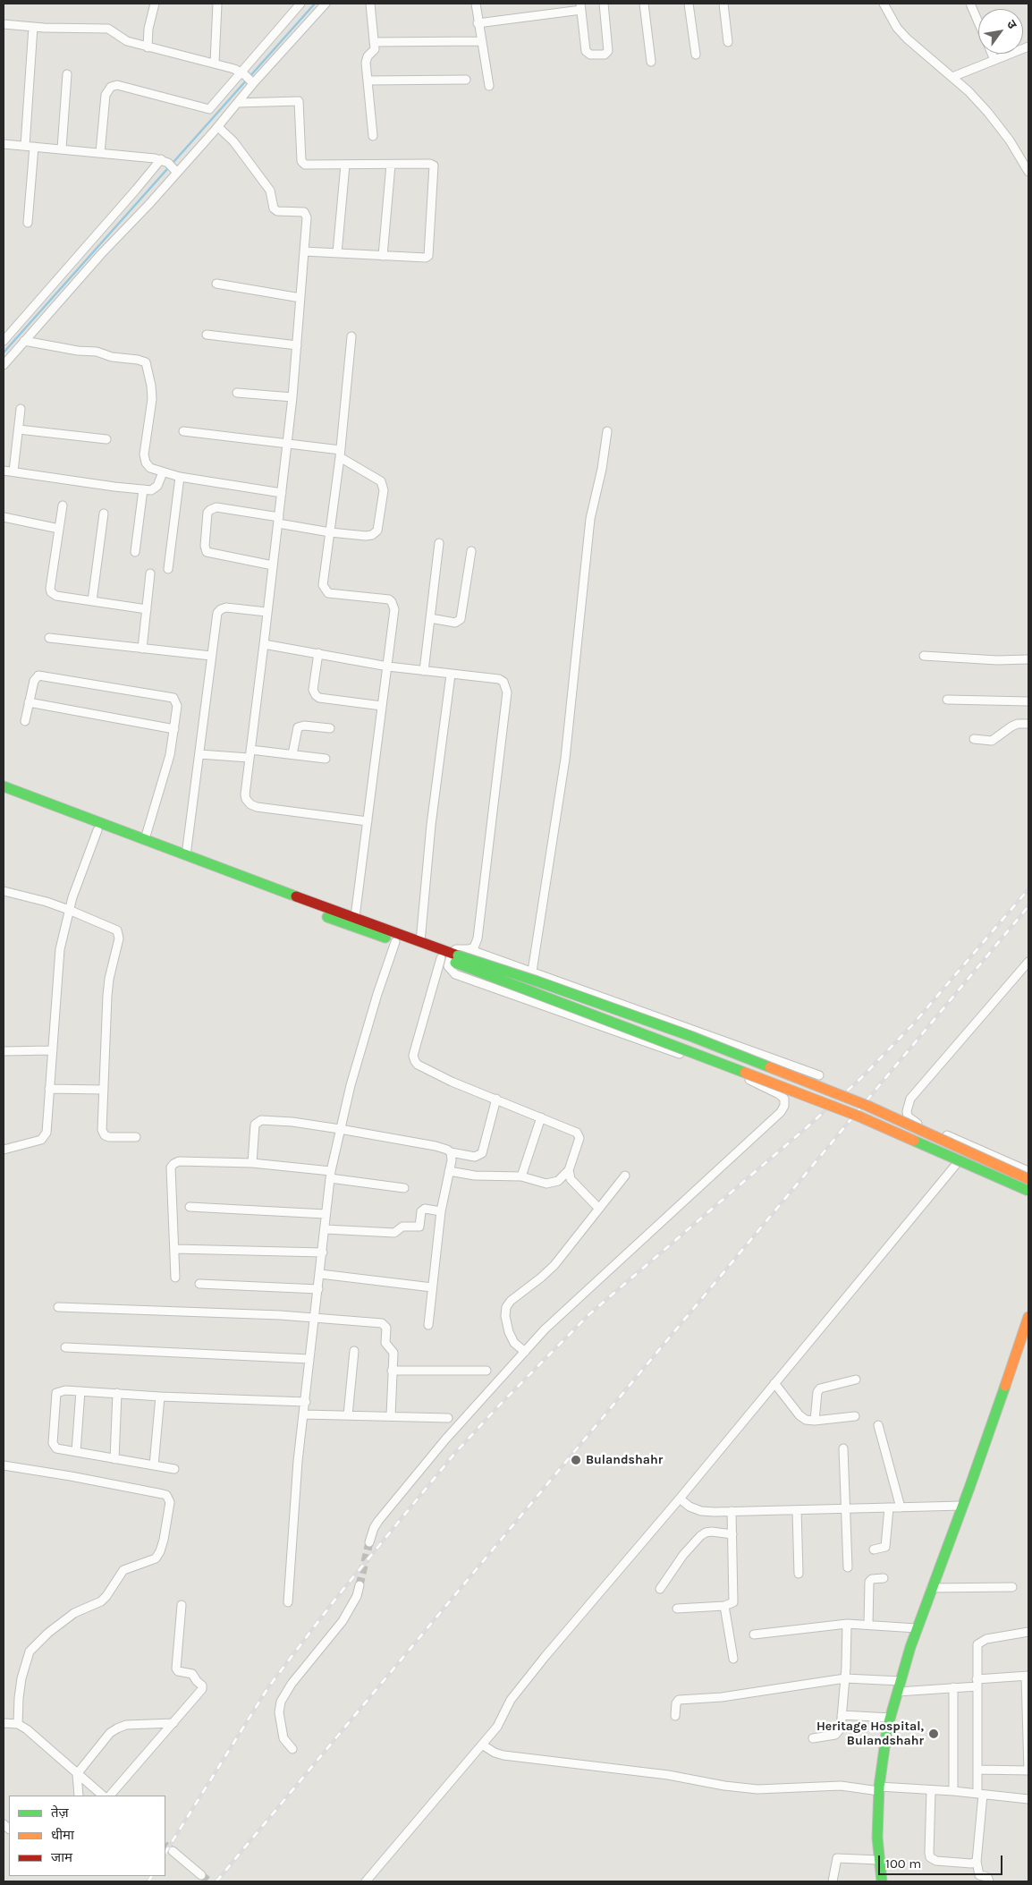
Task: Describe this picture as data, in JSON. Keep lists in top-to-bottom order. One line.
{"places":["Bulandshahr","Heritage Hospital, Bulandshahr"],"legend":["तेज़","धीमा","जाम"],"scale_bar":"100 m","north":"top right"}
